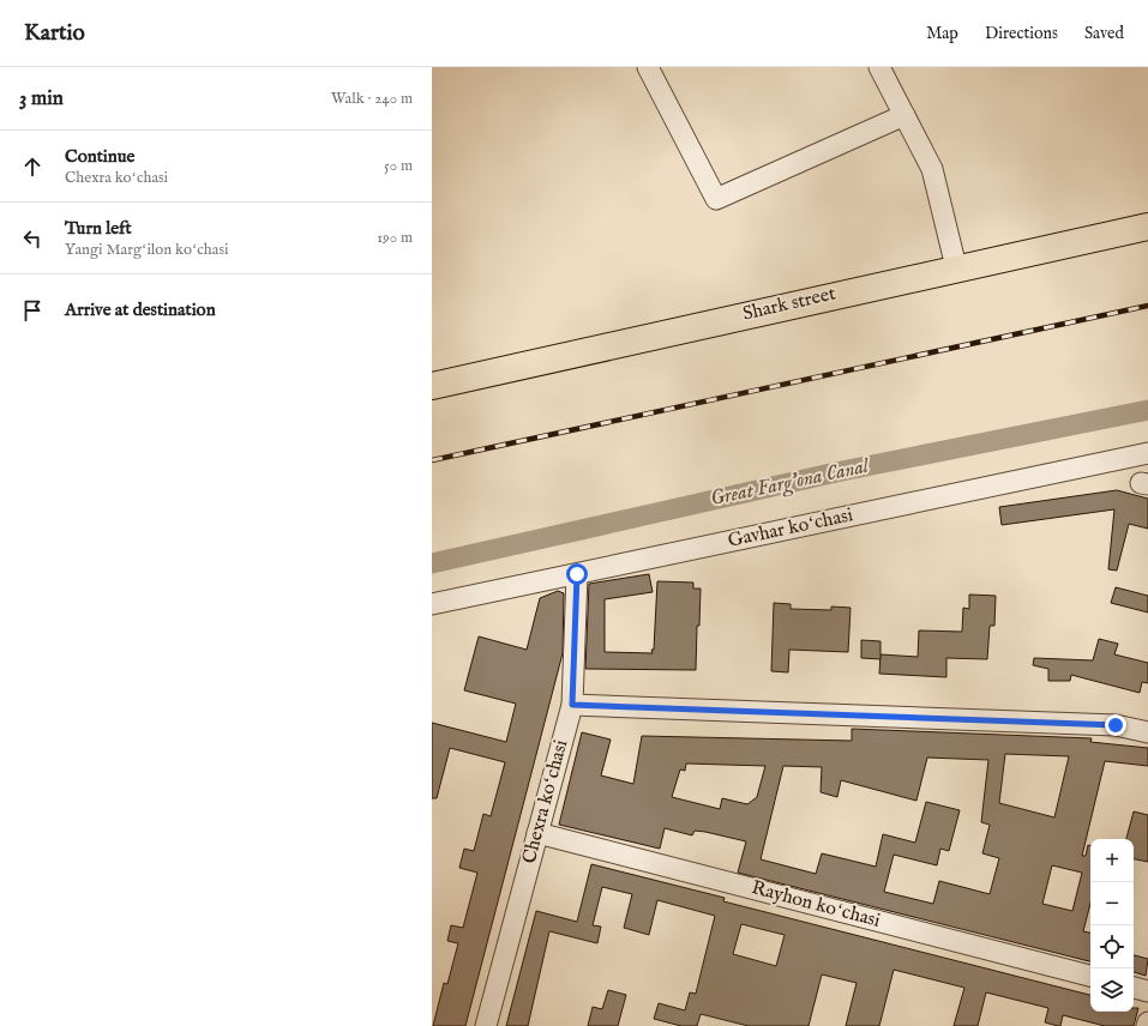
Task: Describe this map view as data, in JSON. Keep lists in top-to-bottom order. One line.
{"streets":{"main road":["Shark street"],"street":["Gavhar koʻchasi","Chexra koʻchasi","Rayhon koʻchasi"]},"crossings":[["Gavhar koʻchasi","Chexra koʻchasi"],["Chexra koʻchasi","Rayhon koʻchasi"]],"water":["Great Farg'ona Canal"],"page":{"header":"Kartio","nav":["Map","Directions","Saved"],"heading":["3 min","Walk · 240 m"],"list":[["Continue","Chexra koʻchasi","50 m"],["Turn left","Yangi Margʻilon koʻchasi","190 m"],"Arrive at destination"],"map_buttons":["+","−"]}}
